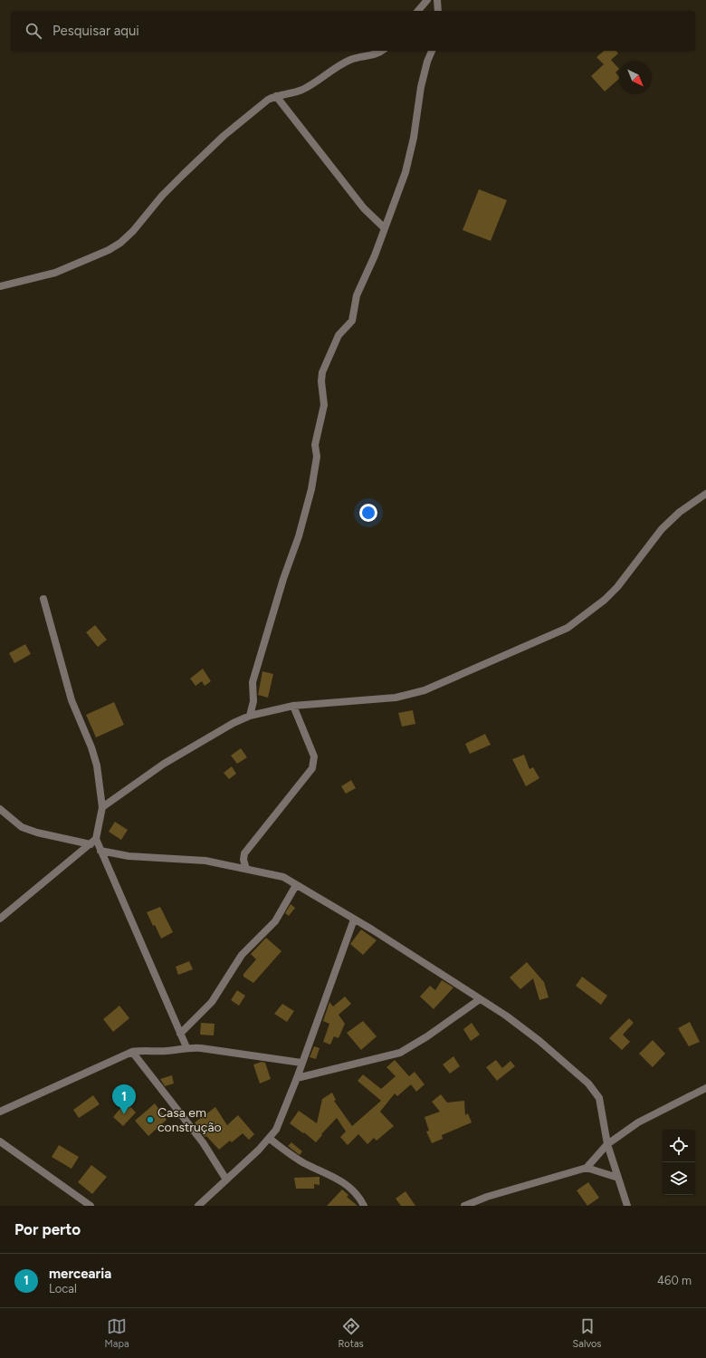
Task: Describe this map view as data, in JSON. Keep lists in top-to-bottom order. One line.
{"places":["Casa em construção"],"north":"bottom right","page":{"search":"Pesquisar aqui","pins":"1","heading":"Por perto","list":[{"mark":"1","name":"mercearia","note":"Local","value":"460 m"}],"nav":["Mapa","Rotas","Salvos"]}}
